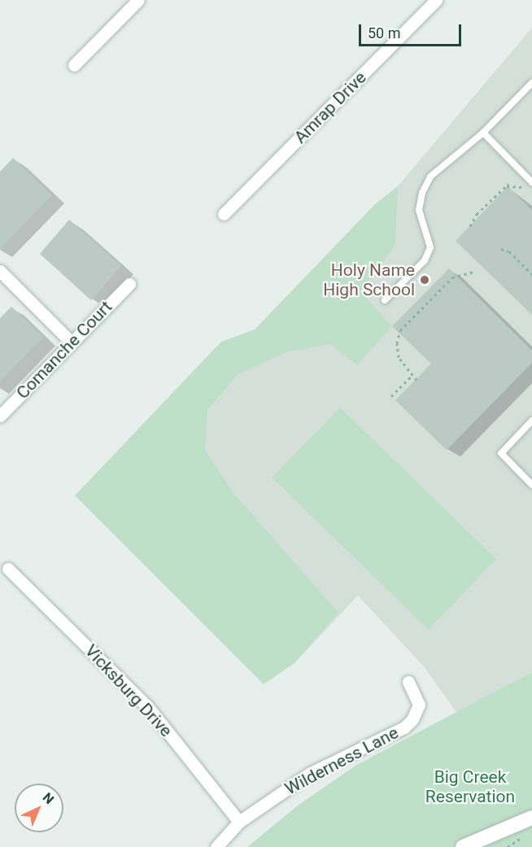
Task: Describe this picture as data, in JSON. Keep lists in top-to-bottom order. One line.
{"streets":{"street":["Amrap Drive","Comanche Court","Vicksburg Drive","Wilderness Lane"]},"crossings":[["Vicksburg Drive","Wilderness Lane"]],"parks":["Big Creek Reservation"],"places":["Holy Name High School"],"scale_bar":"50 m","north":"top right"}
